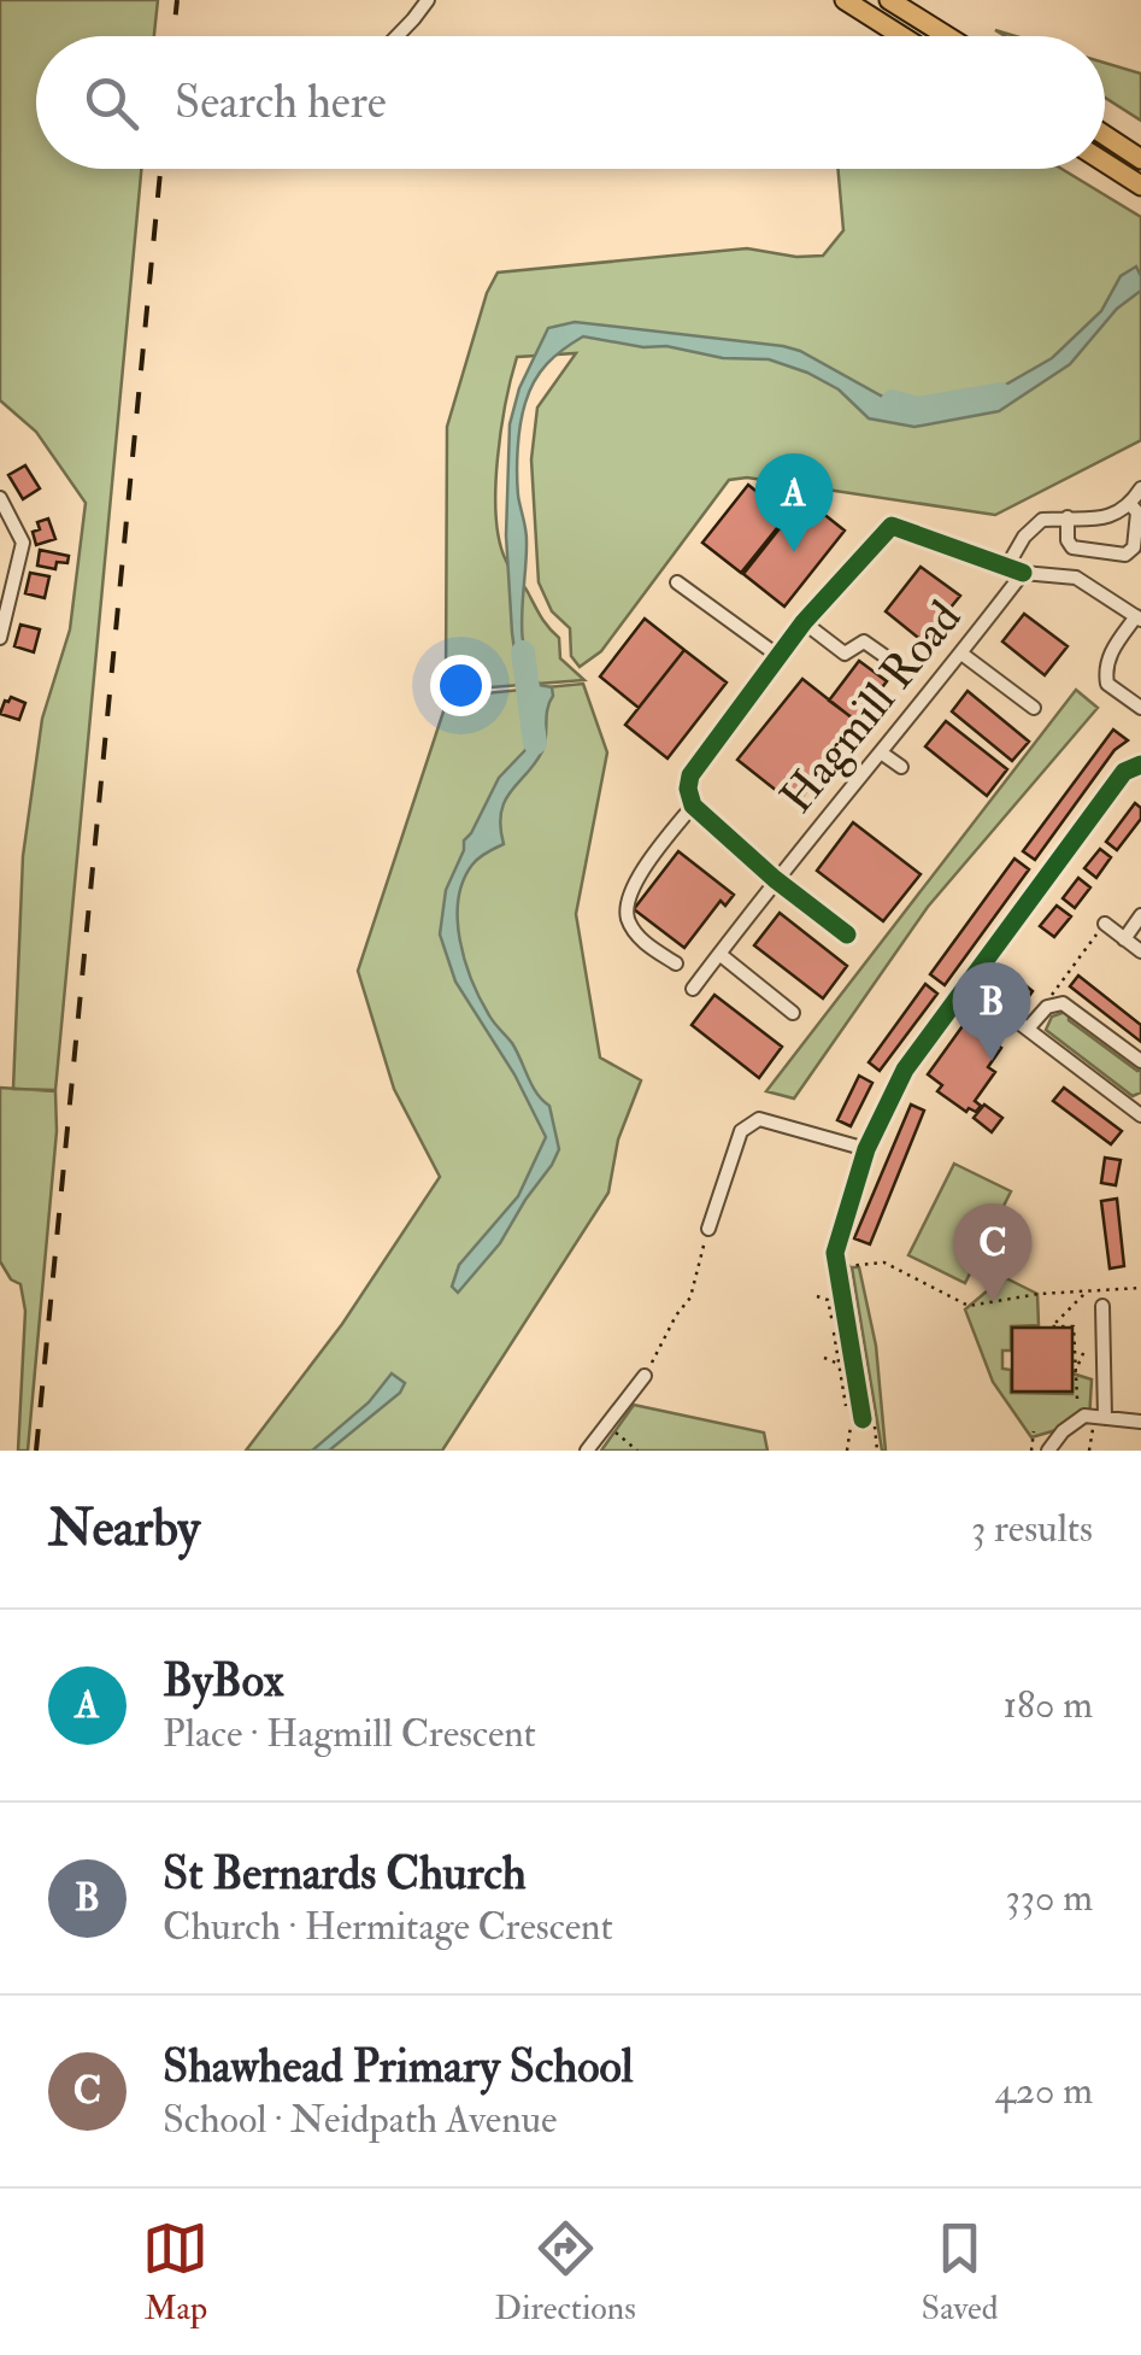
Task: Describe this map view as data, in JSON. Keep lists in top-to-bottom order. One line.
{"streets":{"street":["Hagmill Road"]},"page":{"search":"Search here","pins":["A","B","C"],"heading":["Nearby","3 results"],"list":[{"mark":"A","name":"ByBox","note":"Place · Hagmill Crescent","value":"180 m"},{"mark":"B","name":"St Bernards Church","note":"Church · Hermitage Crescent","value":"330 m"},{"mark":"C","name":"Shawhead Primary School","note":"School · Neidpath Avenue","value":"420 m"}],"nav":["Map","Directions","Saved"]}}
